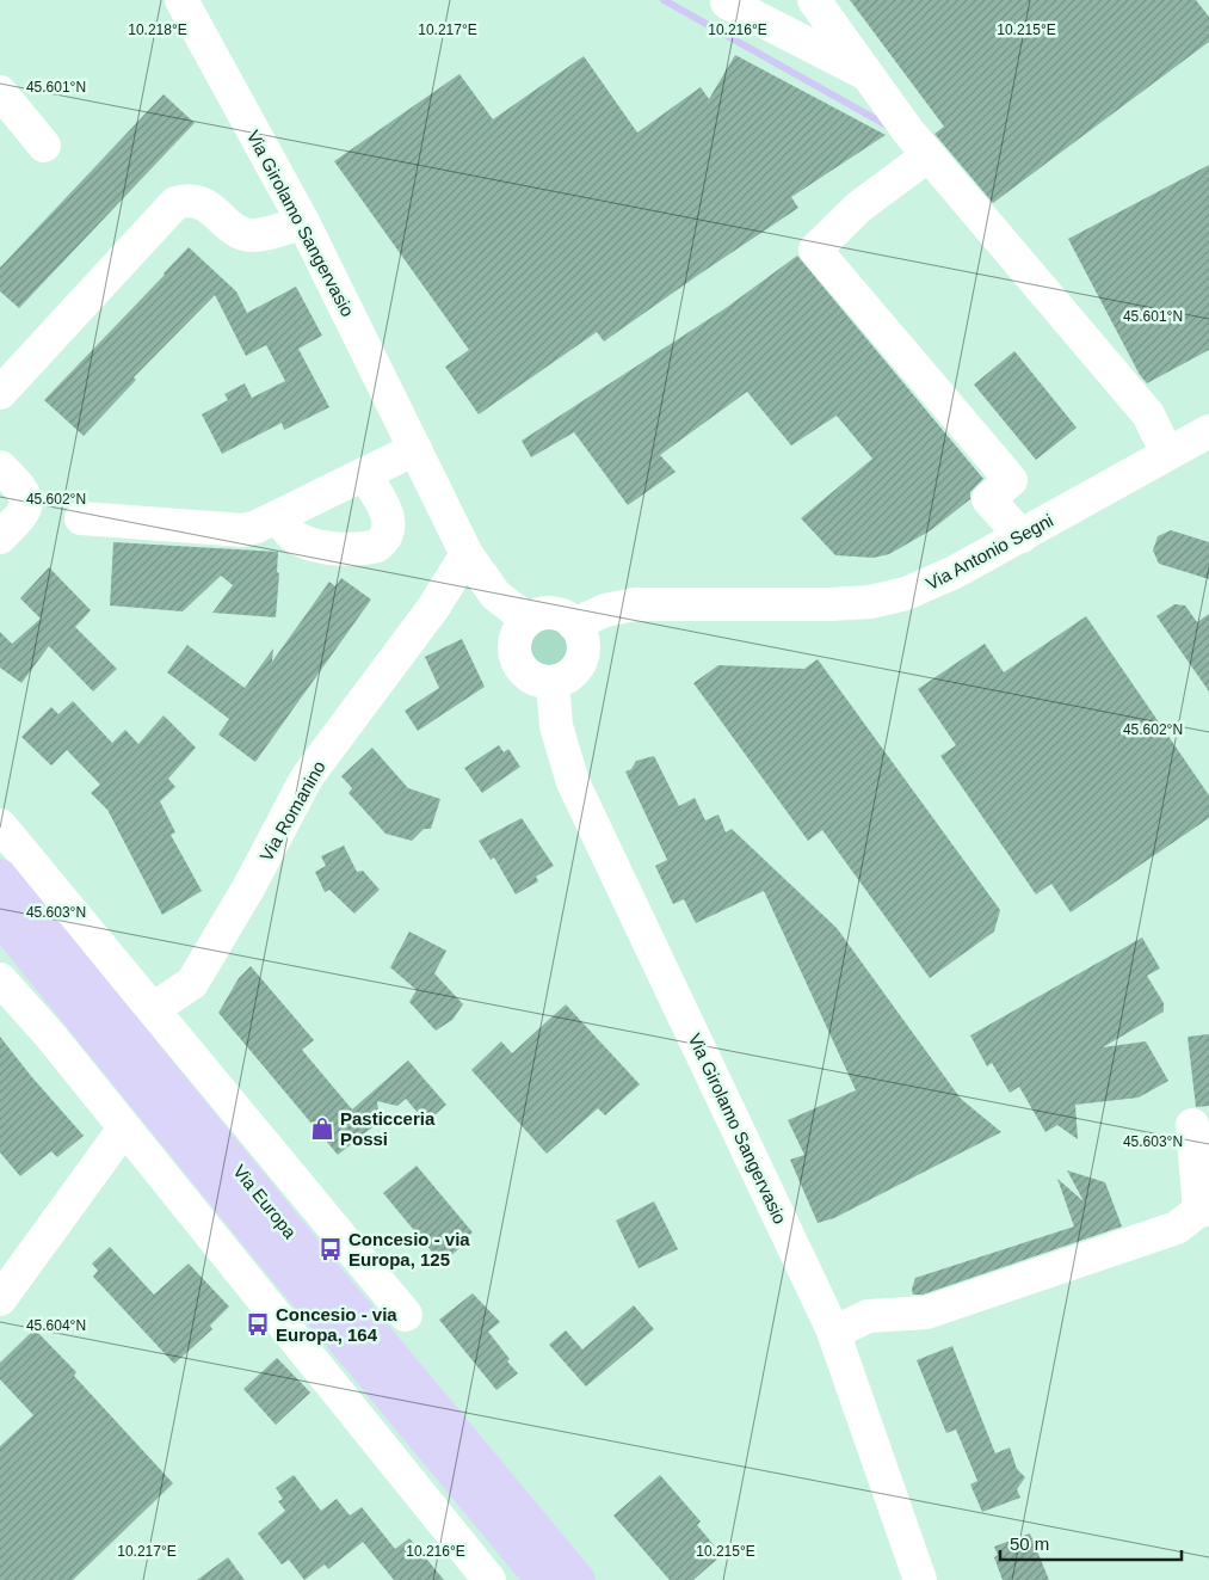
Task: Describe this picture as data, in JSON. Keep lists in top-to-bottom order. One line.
{"streets":{"main road":["Via Europa"],"street":["Via Girolamo Sangervasio","Via Antonio Segni","Via Romanino"]},"crossings":[["Via Girolamo Sangervasio","Via Antonio Segni"],["Via Girolamo Sangervasio","Via Romanino"]],"places":{"shop":["Pasticceria Possi"],"bus stop":["Concesio - via Europa, 125","Concesio - via Europa, 164"]},"scale_bar":"50 m","coordinates":["10.218°E","10.217°E","10.216°E","10.215°E","45.601°N","45.602°N","45.603°N","45.604°N"]}
